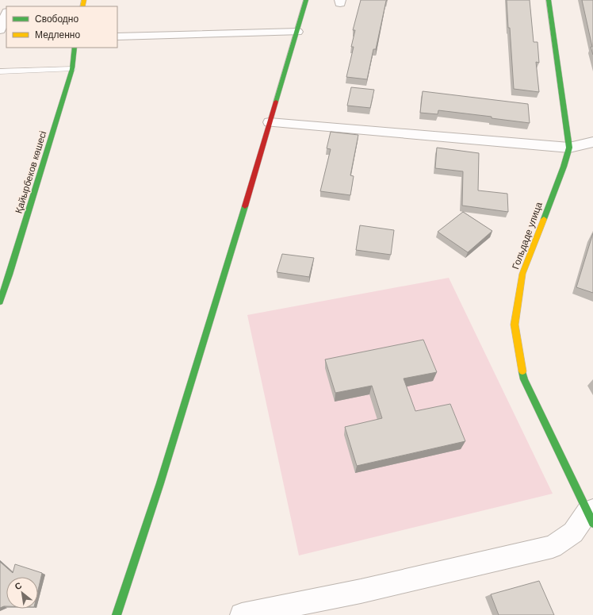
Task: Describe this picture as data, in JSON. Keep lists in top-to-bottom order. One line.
{"streets":{"street":["Қайырбеков көшесі","Гольдаде улица"]},"legend":["Свободно","Медленно"],"north":"top left"}
